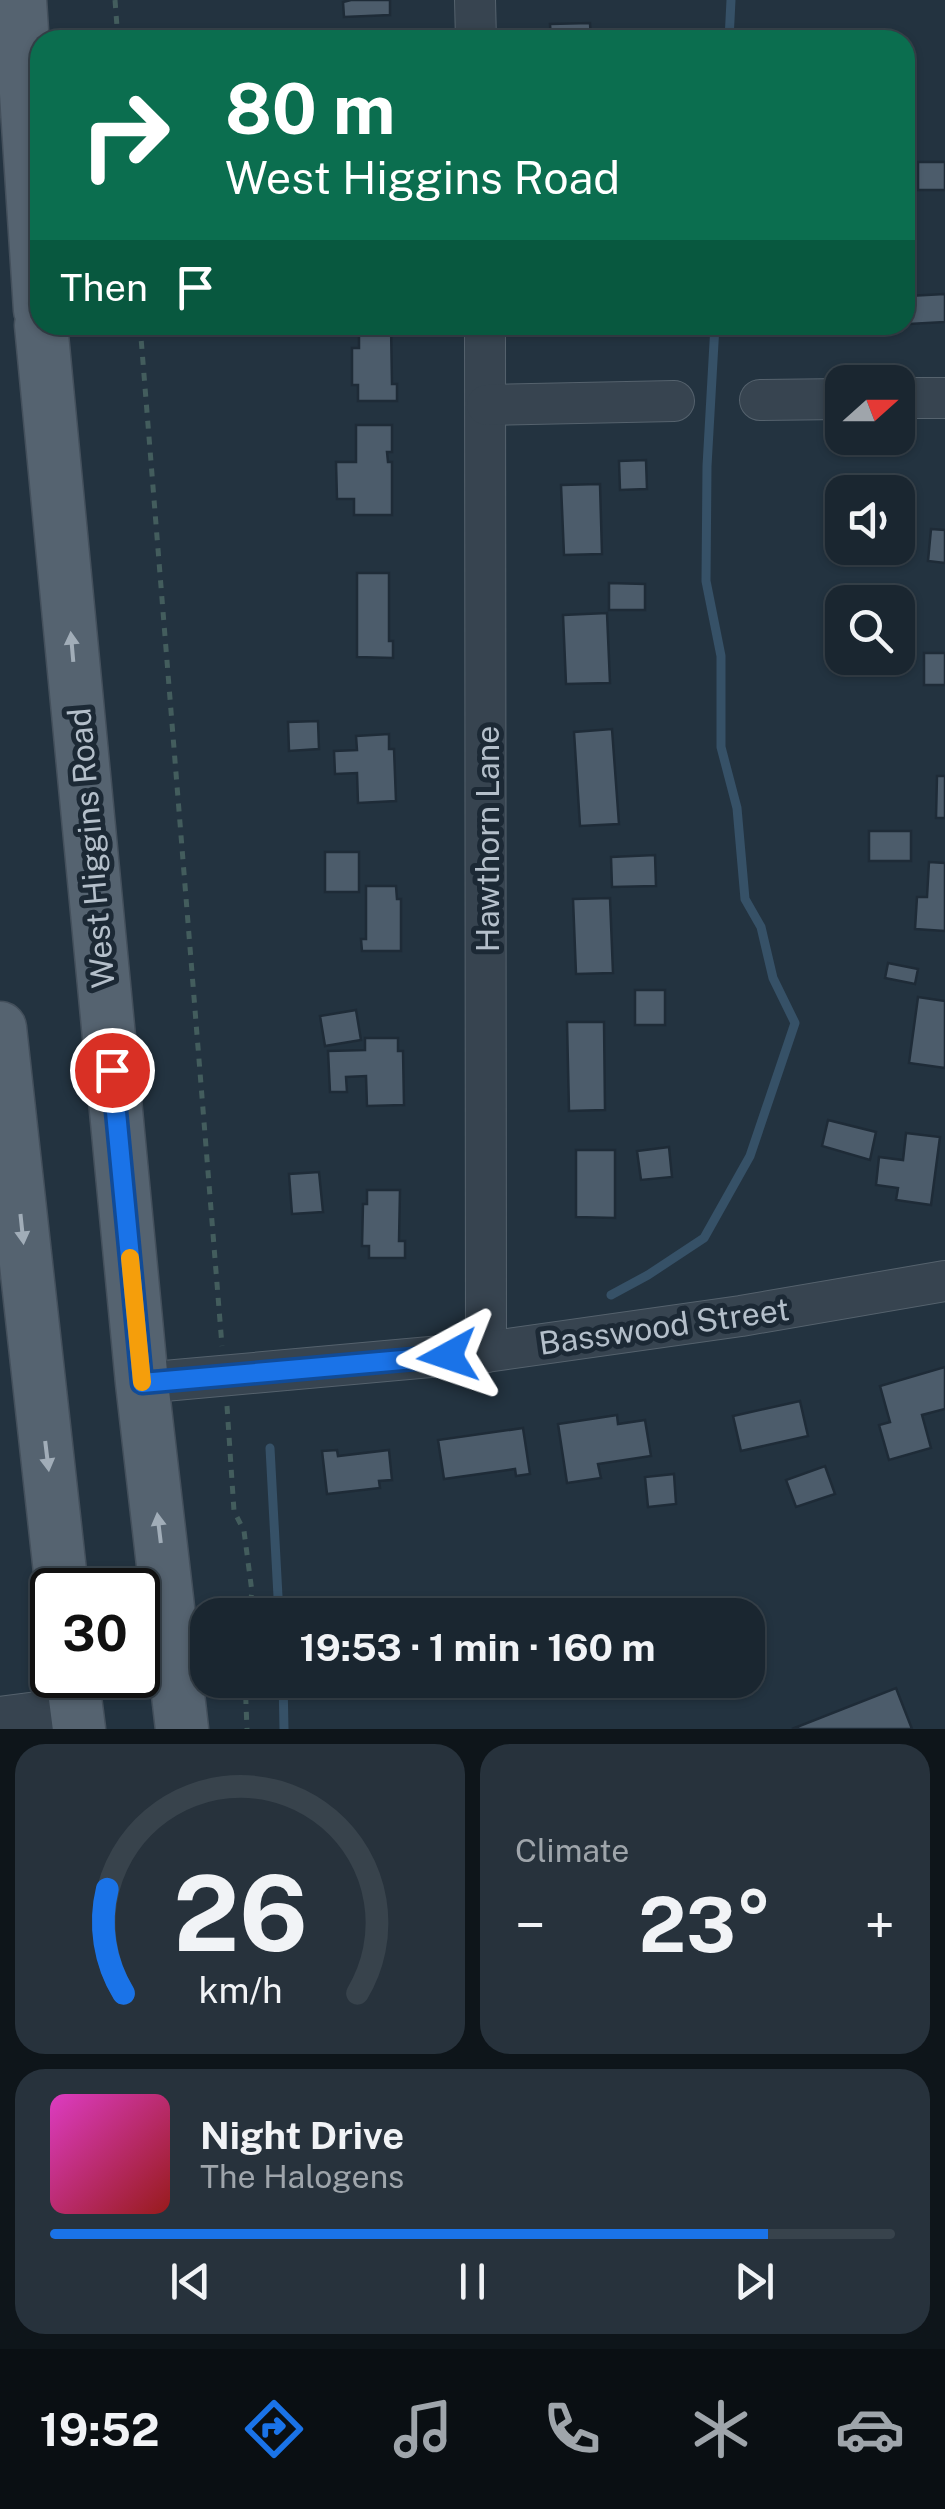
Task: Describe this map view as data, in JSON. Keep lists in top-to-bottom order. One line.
{"streets":{"main road":["West Higgins Road"],"street":["Hawthorn Lane","Basswood Street"]},"crossings":[["Hawthorn Lane","Basswood Street"],["West Higgins Road","Basswood Street"]],"north":"right","page":{"turn":["80 m","West Higgins Road"],"then":"Then","limit":"30","trip":"19:53 · 1 min · 160 m","tile":"Climate","heat":["−","23°","+"],"song":["Night Drive","The Halogens"],"tabs":"19:52","gauge":["26","km/h"]}}
